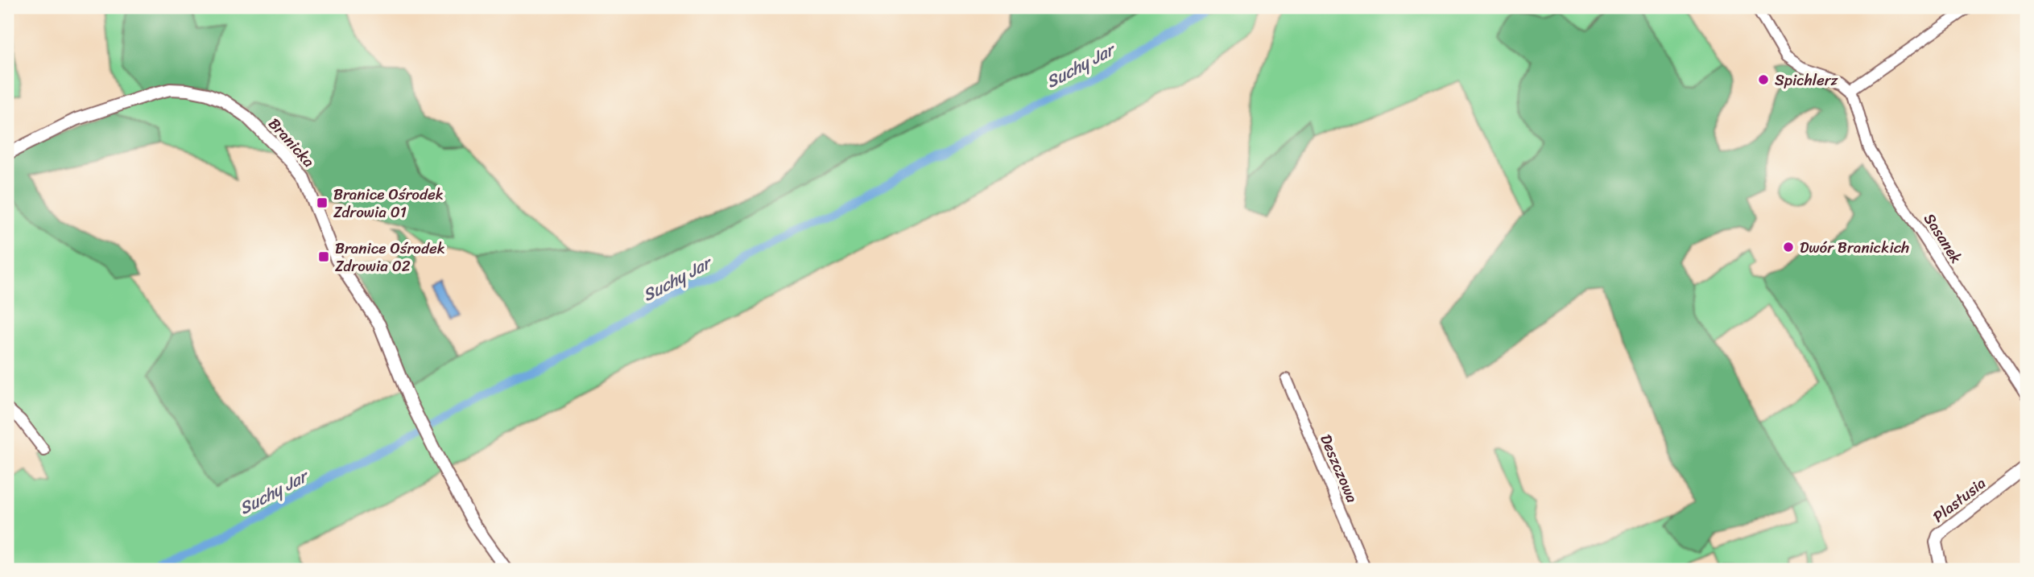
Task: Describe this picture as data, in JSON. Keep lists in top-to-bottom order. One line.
{"streets":{"street":["Branicka","Sasanek","Deszczowa","Plastusia"]},"water":["Suchy Jar"],"places":{"other":["Spichlerz","Dwór Branickich"],"transit":["Branice Ośrodek Zdrowia 01","Branice Ośrodek Zdrowia 02"]}}
